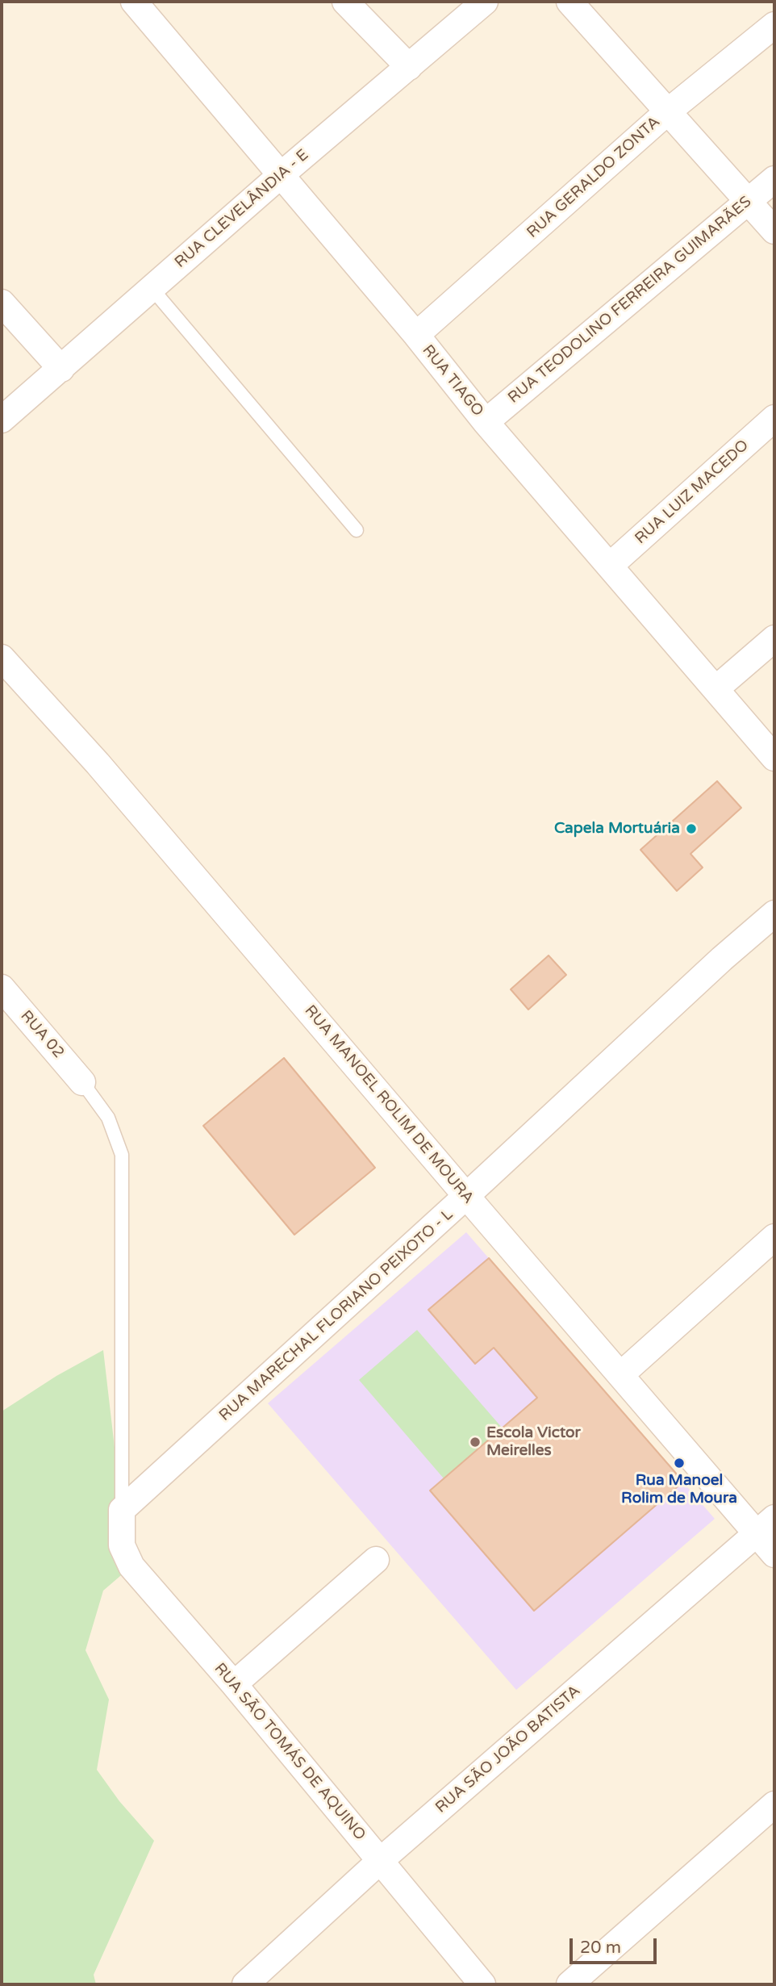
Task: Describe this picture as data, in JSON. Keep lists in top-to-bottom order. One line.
{"streets":{"street":["RUA GERALDO ZONTA","RUA CLEVELÂNDIA - E","RUA TEODOLINO FERREIRA GUIMARÃES","RUA TIAGO","RUA LUIZ MACEDO","RUA 02","RUA MANOEL ROLIM DE MOURA","RUA MARECHAL FLORIANO PEIXOTO - L","RUA SÃO JOÃO BATISTA","RUA SÃO TOMÁS DE AQUINO"]},"crossings":[["RUA GERALDO ZONTA","RUA TIAGO"],["RUA CLEVELÂNDIA - E","RUA TIAGO"],["RUA TEODOLINO FERREIRA GUIMARÃES","RUA TIAGO"],["RUA TIAGO","RUA LUIZ MACEDO"],["RUA MANOEL ROLIM DE MOURA","RUA MARECHAL FLORIANO PEIXOTO - L"],["RUA MANOEL ROLIM DE MOURA","RUA SÃO JOÃO BATISTA"],["RUA MARECHAL FLORIANO PEIXOTO - L","RUA SÃO TOMÁS DE AQUINO"],["RUA SÃO JOÃO BATISTA","RUA SÃO TOMÁS DE AQUINO"]],"places":["Capela Mortuária","Escola Victor Meirelles","Rua Manoel Rolim de Moura"],"scale_bar":"20 m"}
